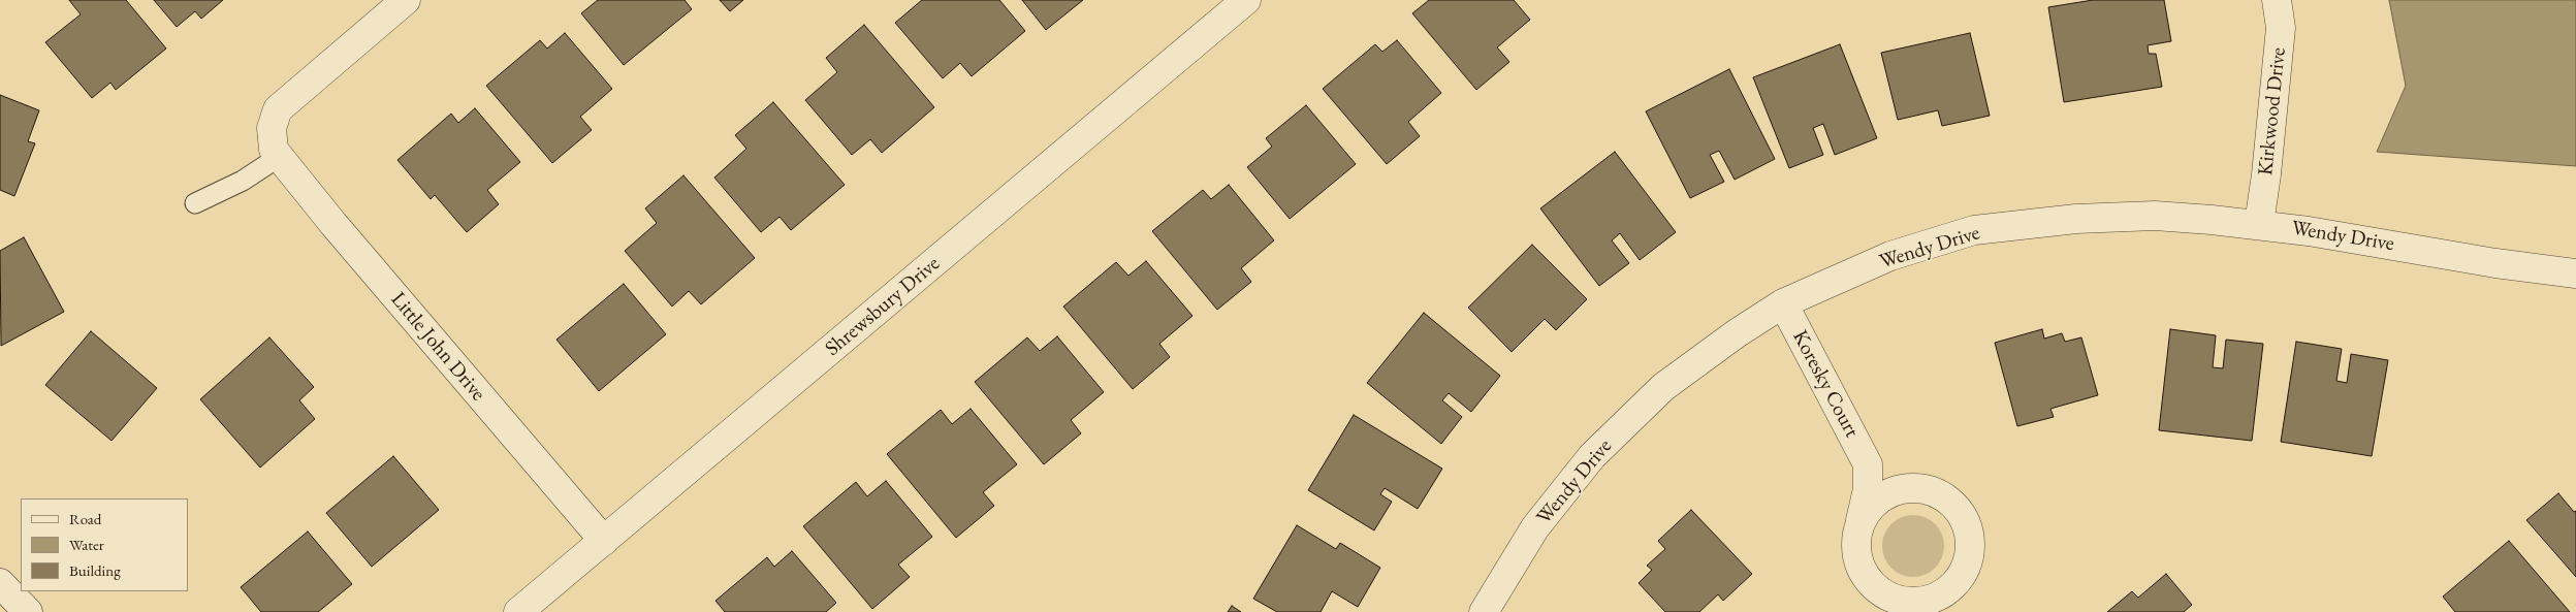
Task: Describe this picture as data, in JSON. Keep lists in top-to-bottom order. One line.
{"streets":{"street":["Kirkwood Drive","Wendy Drive","Shrewsbury Drive","Little John Drive","Koresky Court"]},"crossings":[["Kirkwood Drive","Wendy Drive"],["Wendy Drive","Koresky Court"],["Shrewsbury Drive","Little John Drive"]],"legend":["Road","Water","Building"]}
